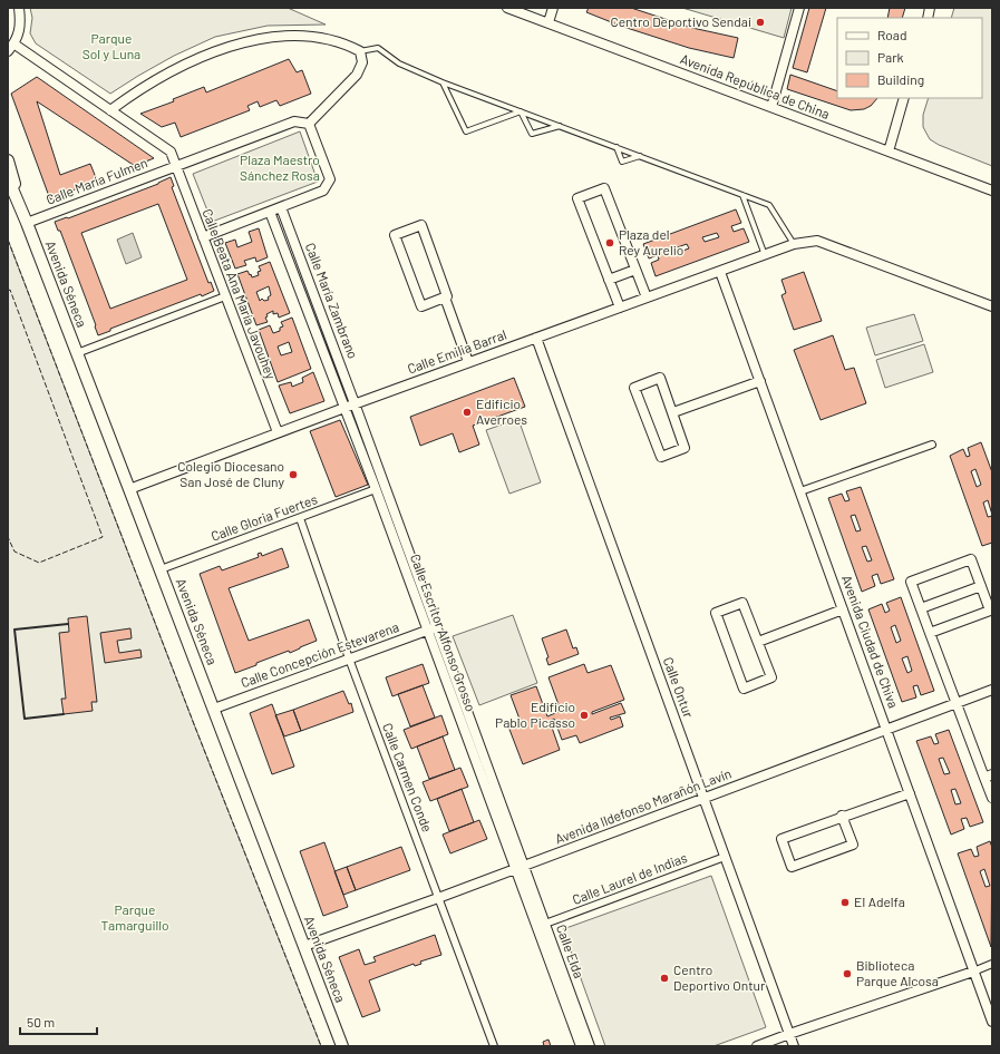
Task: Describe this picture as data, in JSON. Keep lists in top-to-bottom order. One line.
{"streets":{"street":["Avenida República de China","Calle María Fulmen","Avenida Séneca","Calle Beata Ana María Javouhey","Calle María Zambrano","Calle Emilia Barral","Calle Gloria Fuertes","Calle Escritor Alfonso Grosso","Avenida Ciudad de Chiva","Calle Concepción Estevarena","Calle Ontur","Calle Carmen Conde","Avenida Ildefonso Marañón Lavín","Calle Laurel de Indias","Calle Elda"]},"crossings":[["Calle María Fulmen","Avenida Séneca"],["Calle María Fulmen","Calle Beata Ana María Javouhey"],["Avenida Séneca","Calle Emilia Barral"],["Avenida Séneca","Calle Gloria Fuertes"],["Avenida Séneca","Calle Concepción Estevarena"],["Avenida Séneca","Avenida Ildefonso Marañón Lavín"],["Calle Beata Ana María Javouhey","Calle Emilia Barral"],["Calle María Zambrano","Calle Emilia Barral"],["Calle María Zambrano","Calle Escritor Alfonso Grosso"],["Calle Emilia Barral","Calle Escritor Alfonso Grosso"],["Calle Emilia Barral","Avenida Ciudad de Chiva"],["Calle Emilia Barral","Calle Ontur"],["Calle Gloria Fuertes","Calle Escritor Alfonso Grosso"],["Calle Gloria Fuertes","Calle Carmen Conde"],["Calle Escritor Alfonso Grosso","Calle Concepción Estevarena"],["Calle Escritor Alfonso Grosso","Avenida Ildefonso Marañón Lavín"],["Calle Escritor Alfonso Grosso","Calle Elda"],["Avenida Ciudad de Chiva","Avenida Ildefonso Marañón Lavín"],["Calle Concepción Estevarena","Calle Carmen Conde"],["Calle Ontur","Avenida Ildefonso Marañón Lavín"],["Calle Ontur","Calle Laurel de Indias"],["Calle Carmen Conde","Avenida Ildefonso Marañón Lavín"],["Avenida Ildefonso Marañón Lavín","Calle Elda"],["Calle Laurel de Indias","Calle Elda"]],"parks":["Parque Sol y Luna","Plaza Maestro Sánchez Rosa","Parque Tamarguillo"],"places":["Centro Deportivo Sendai","Plaza del Rey Aurelio","Edificio Averroes","Colegio Diocesano San José de Cluny","Edificio Pablo Picasso","EI Adelfa","Biblioteca Parque Alcosa","Centro Deportivo Ontur"],"legend":["Road","Park","Building"],"scale_bar":"50 m"}
